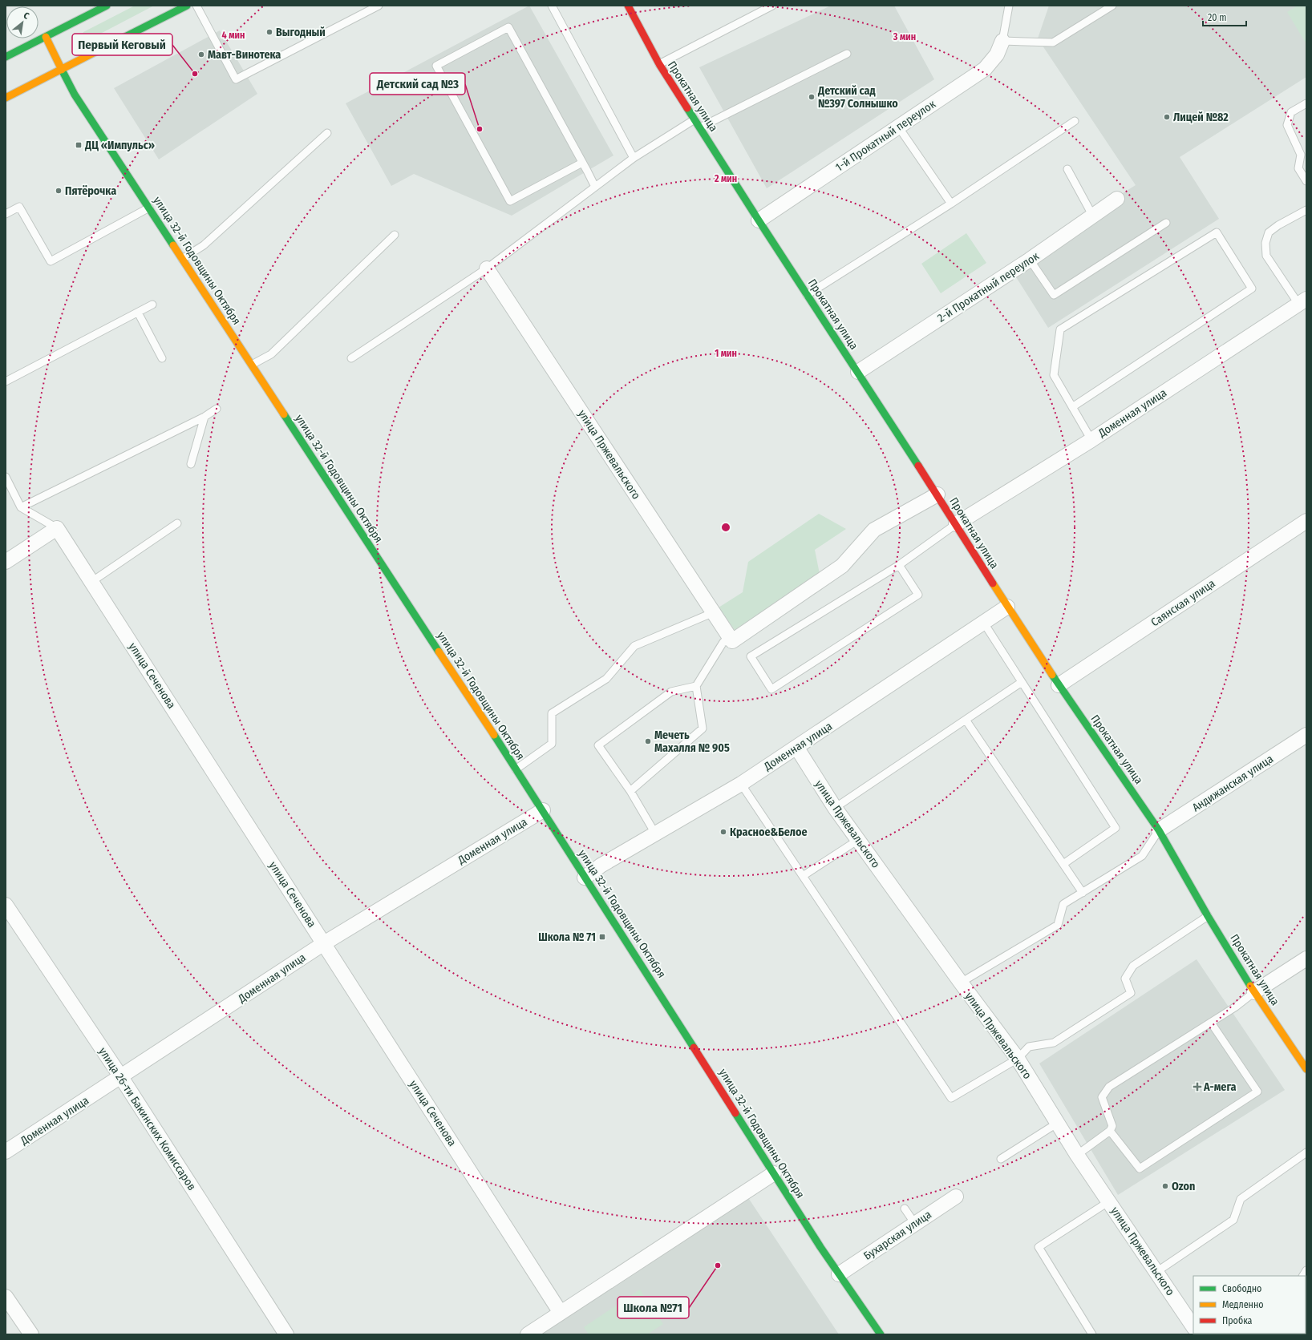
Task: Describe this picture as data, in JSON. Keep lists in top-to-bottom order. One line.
{"streets":{"main road":["Прокатная улица","улица 32-й Годовщины Октября"],"street":["1-й Прокатный переулок","2-й Прокатный переулок","Доменная улица","улица Пржевальского","Саянская улица","улица Сеченова","Андижанская улица","улица 26-ти Бакинских Комиссаров","Бухарская улица"]},"crossings":[["Прокатная улица","1-й Прокатный переулок"],["Прокатная улица","2-й Прокатный переулок"],["Прокатная улица","Доменная улица"],["Прокатная улица","Саянская улица"],["Прокатная улица","Андижанская улица"],["улица 32-й Годовщины Октября","Доменная улица"],["улица 32-й Годовщины Октября","Бухарская улица"],["Доменная улица","улица Пржевальского"],["Доменная улица","улица Сеченова"],["Доменная улица","улица 26-ти Бакинских Комиссаров"]],"places":{"other":["Выгодный","Мавт-Винотека","Первый Кеговый","Детский сад №397 Солнышко","Лицей №82","Детский сад №3","Пятёрочка","Мечеть Махалля № 905","Красное&Белое","Ozon","Школа №71"],"transit":["ДЦ «Импульс»","Школа № 71"],"health":["А-мега"]},"legend":["Свободно","Медленно","Пробка"],"scale_bar":"20 m","north":"top right","rings":["4 мин","3 мин","2 мин","1 мин"]}
